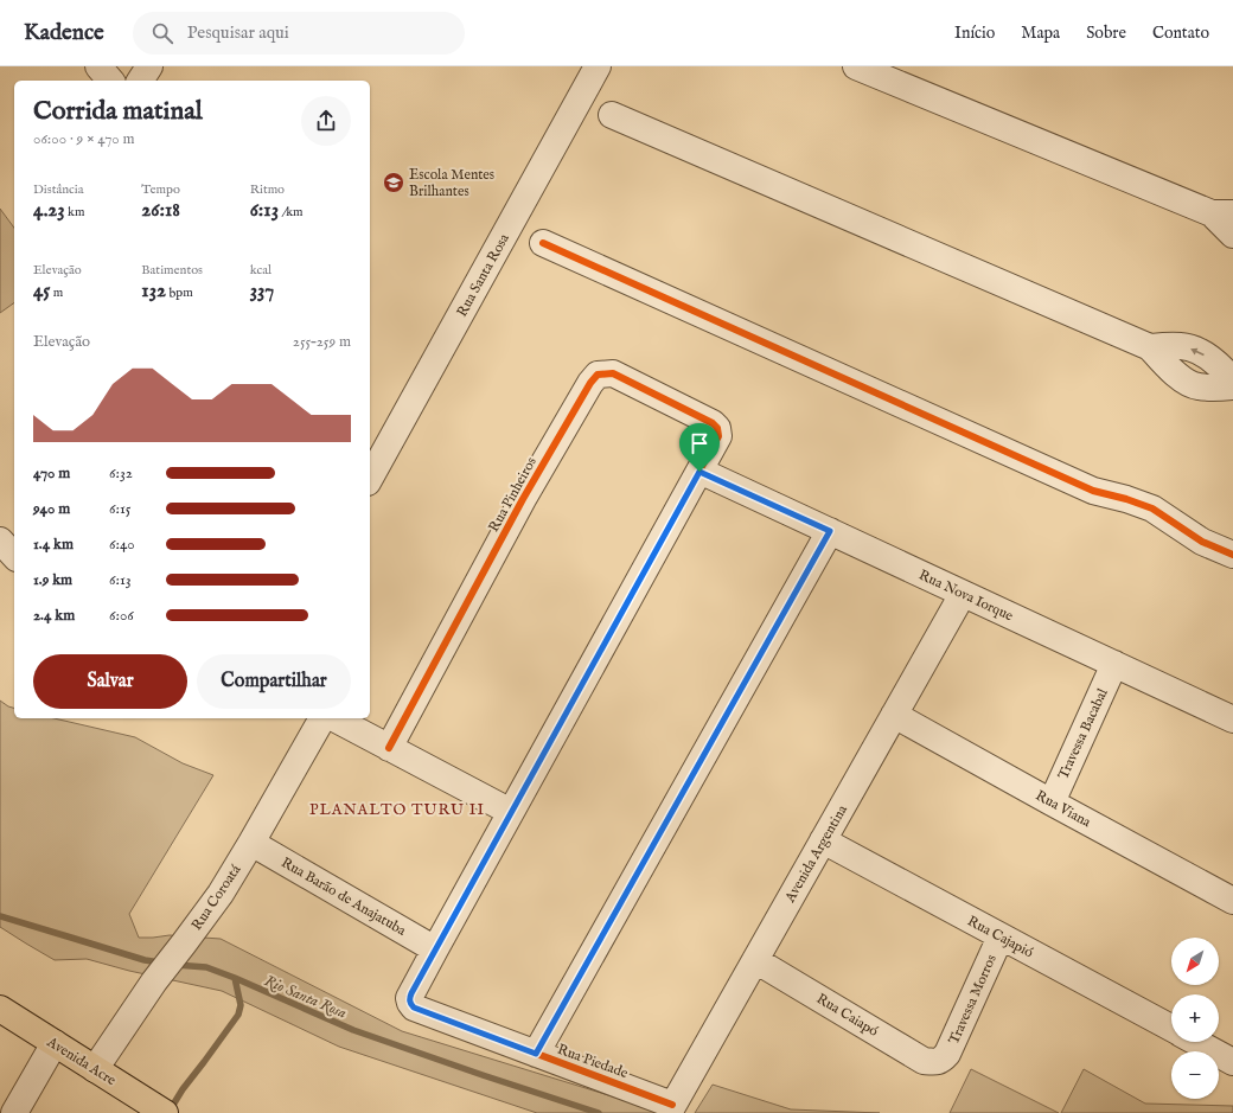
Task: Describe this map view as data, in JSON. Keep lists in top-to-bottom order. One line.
{"streets":{"main road":["Avenida Acre"],"street":["Rua Santa Rosa","Rua Pinheiros","Rua Nova Iorque","Travessa Bacabal","Rua Viana","Avenida Argentina","Rua Barão de Anajatuba","Rua Coroatá","Rua Cajapió","Travessa Morros","Rua Caiapó","Rua Piedade"]},"crossings":[["Rua Pinheiros","Rua Nova Iorque"],["Rua Nova Iorque","Travessa Bacabal"],["Rua Nova Iorque","Avenida Argentina"],["Travessa Bacabal","Rua Viana"],["Rua Viana","Avenida Argentina"],["Avenida Argentina","Rua Cajapió"],["Avenida Argentina","Rua Caiapó"],["Avenida Argentina","Rua Piedade"],["Rua Barão de Anajatuba","Rua Coroatá"],["Rua Barão de Anajatuba","Rua Piedade"],["Rua Coroatá","Avenida Acre"],["Rua Cajapió","Travessa Morros"],["Travessa Morros","Rua Caiapó"]],"districts":["PLANALTO TURU II"],"water":["Rio Santa Rosa"],"places":{"school or university":["Escola Mentes Brilhantes"]},"north":"bottom left","page":{"header":"Kadence","search":"Pesquisar aqui","nav":["Início","Mapa","Sobre","Contato"],"heading":["Corrida matinal","06:00 · 9 × 470 m"],"stats":[["Distância","4.23 km"],["Tempo","26:18"],["Ritmo","6:13 /km"],["Elevação","45 m"],["Batimentos","132 bpm"],["kcal","337"]],"chart":["Elevação","255–259 m"],"list":[{"name":"470 m","note":"6:32"},{"name":"940 m","note":"6:15"},{"name":"1.4 km","note":"6:40"},{"name":"1.9 km","note":"6:13"},{"name":"2.4 km","note":"6:06"}],"buttons":["Salvar","Compartilhar"],"map_buttons":["+","−"]}}
